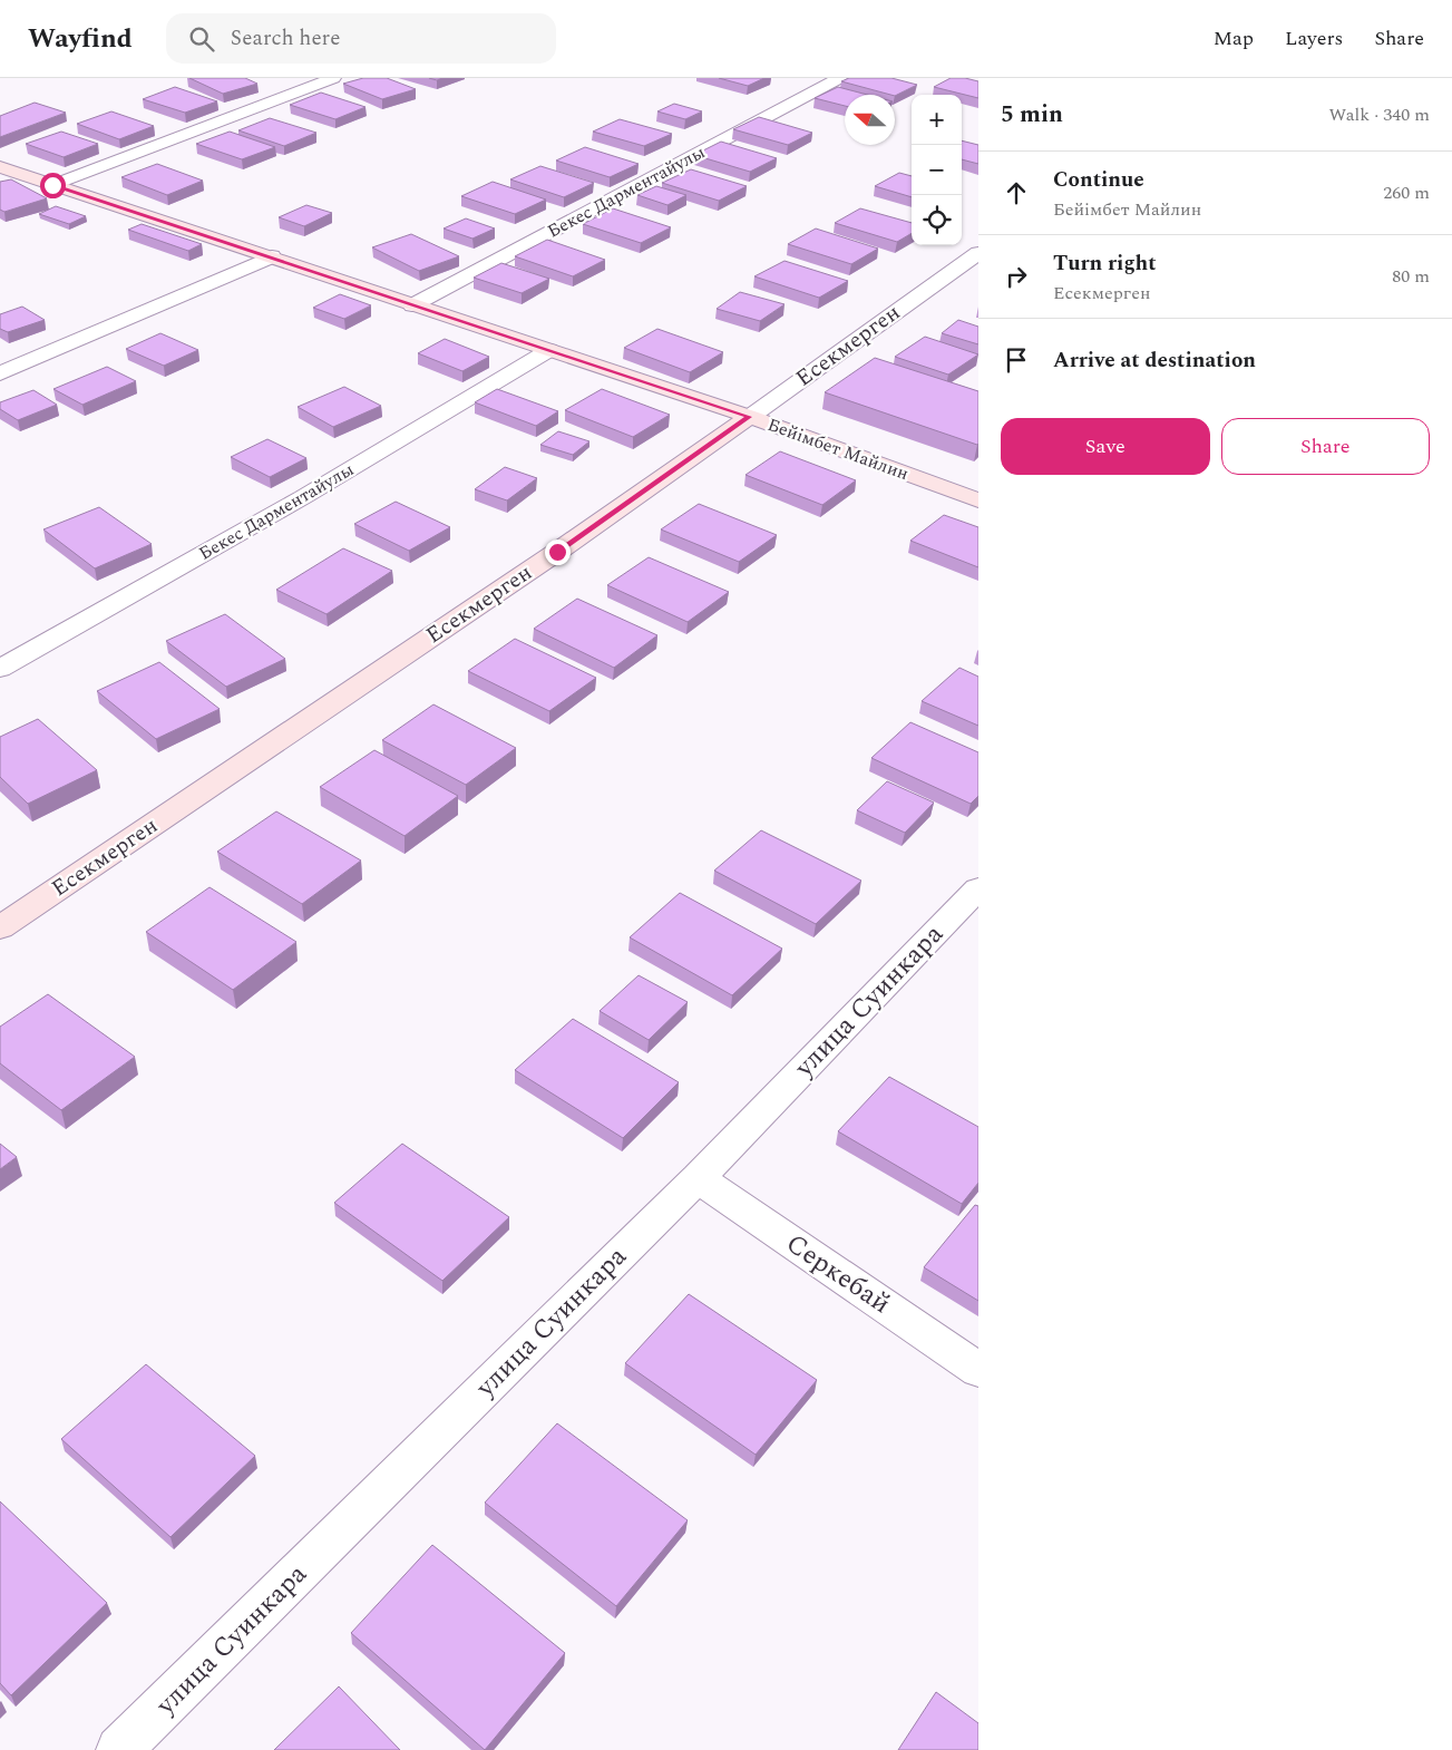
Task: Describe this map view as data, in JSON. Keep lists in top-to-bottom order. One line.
{"streets":{"street":["Бекес Дарментайулы","Eсекмерген","Бейімбет Майлин","улица Суинкара","Серкебай"]},"crossings":[["Бекес Дарментайулы","Бейімбет Майлин"],["Eсекмерген","Бейімбет Майлин"],["улица Суинкара","Серкебай"]],"north":"left","page":{"header":"Wayfind","search":"Search here","nav":["Map","Layers","Share"],"heading":["5 min","Walk · 340 m"],"map_buttons":["+","−"],"list":[["Continue","Бейімбет Майлин","260 m"],["Turn right","Eсекмерген","80 m"],"Arrive at destination"],"buttons":["Save","Share"]}}
